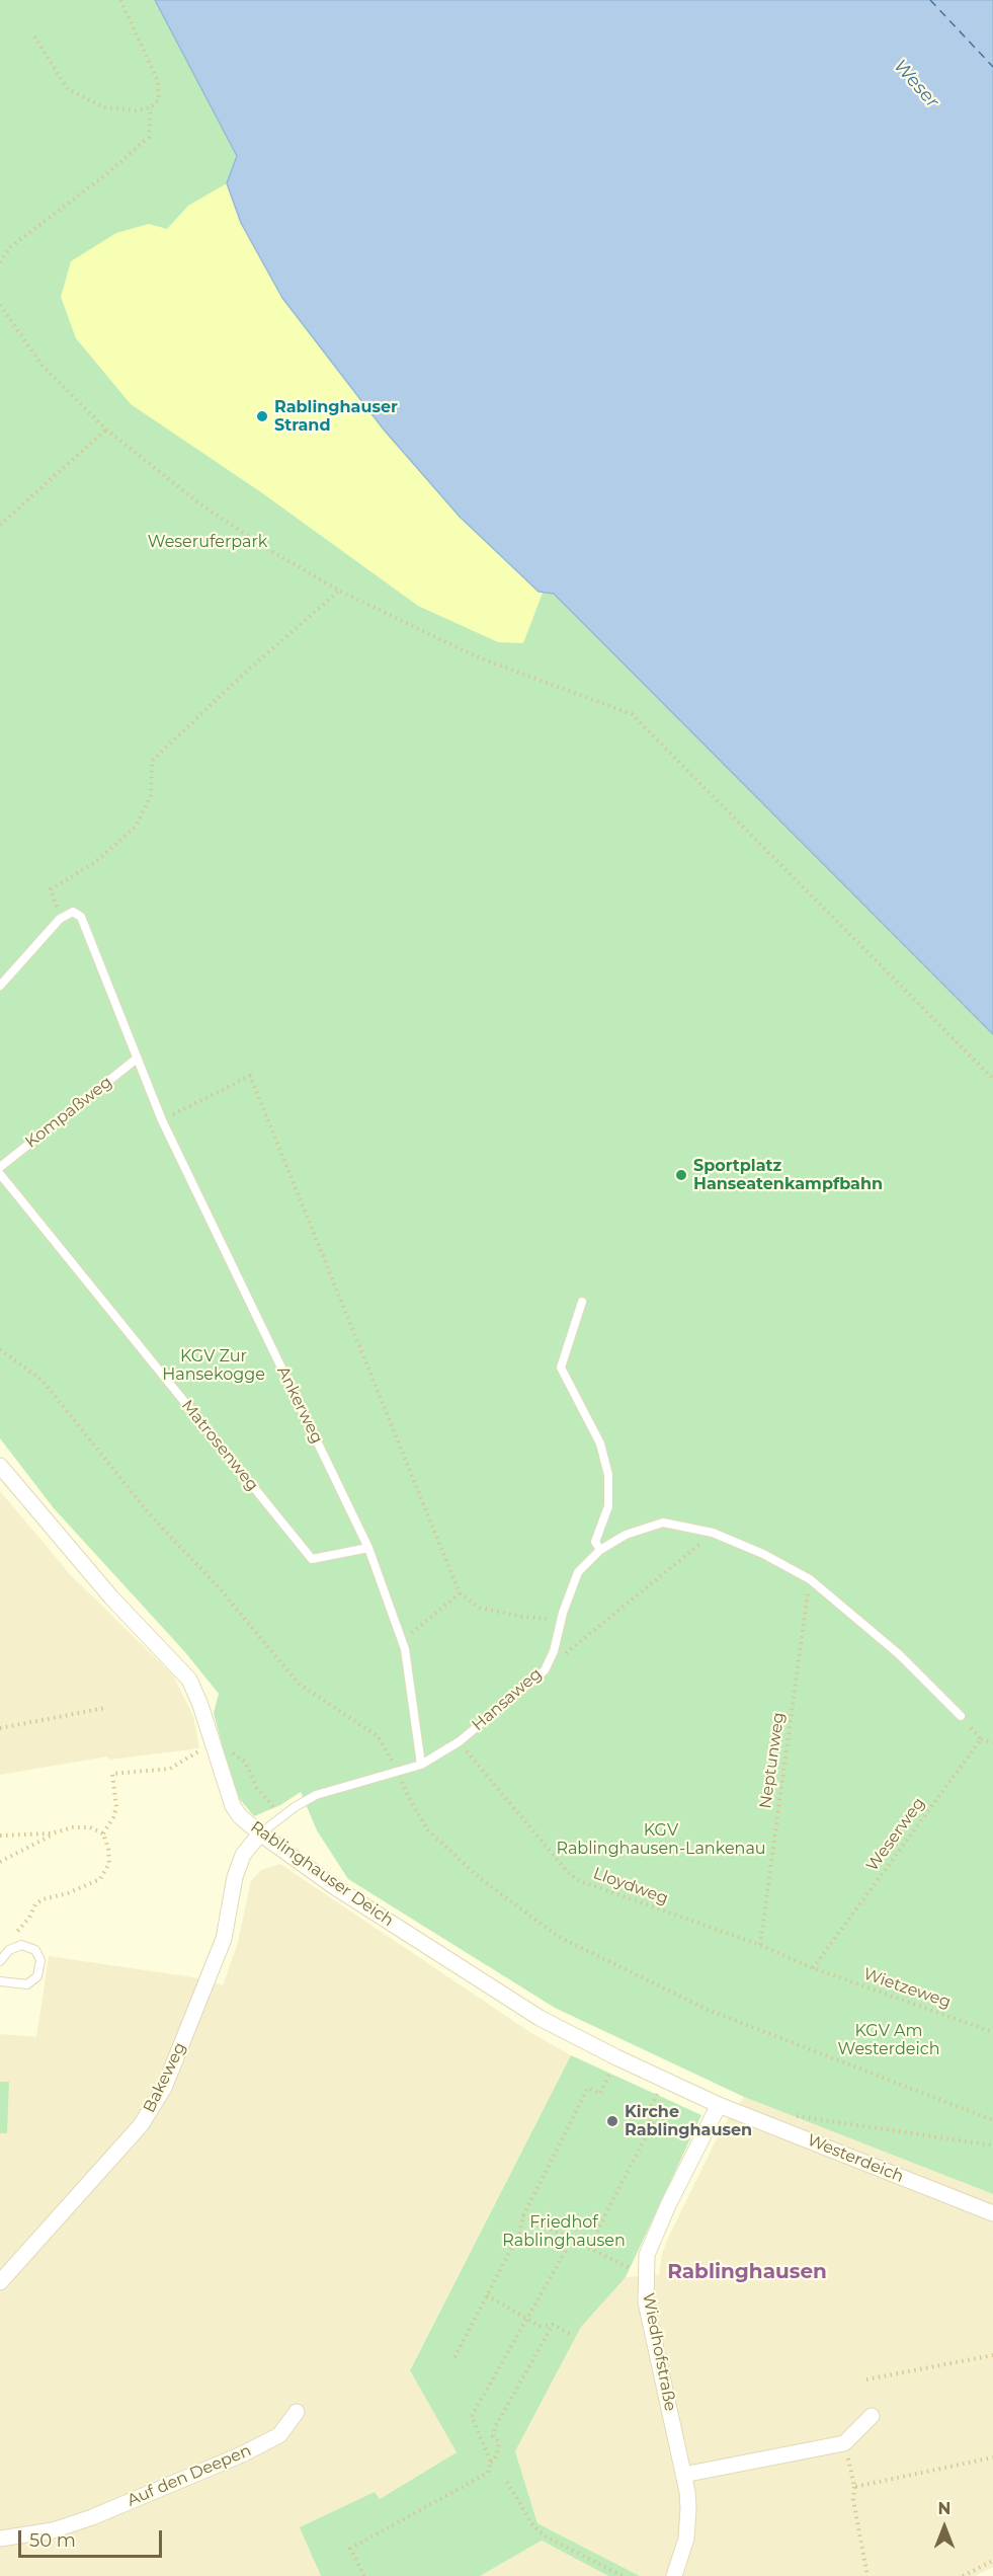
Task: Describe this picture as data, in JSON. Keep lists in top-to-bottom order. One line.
{"streets":{"street":["Rablinghauser Deich","Bakeweg","Westerdeich","Wiedhofstraße","Auf den Deepen"],"lane":["Kompaßweg","Ankerweg","Matrosenweg","Hansaweg"],"path":["Neptunweg","Weserweg","Lloydweg","Wietzeweg"]},"crossings":[["Kompaßweg","Ankerweg"],["Ankerweg","Matrosenweg"],["Ankerweg","Hansaweg"],["Hansaweg","Neptunweg"],["Hansaweg","Rablinghauser Deich"],["Hansaweg","Lloydweg"],["Hansaweg","Bakeweg"],["Neptunweg","Lloydweg"],["Weserweg","Lloydweg"],["Weserweg","Wietzeweg"],["Rablinghauser Deich","Bakeweg"],["Rablinghauser Deich","Westerdeich"],["Rablinghauser Deich","Wiedhofstraße"],["Lloydweg","Wietzeweg"],["Westerdeich","Wiedhofstraße"]],"districts":["Rablinghausen"],"water":["Weser"],"parks":["Weseruferpark","KGV Zur Hansekogge","KGV Rablinghausen-Lankenau","KGV Am Westerdeich","Friedhof Rablinghausen"],"places":["Rablinghauser Strand","Sportplatz Hanseatenkampfbahn","Kirche Rablinghausen"],"scale_bar":"50 m","north":"top"}
